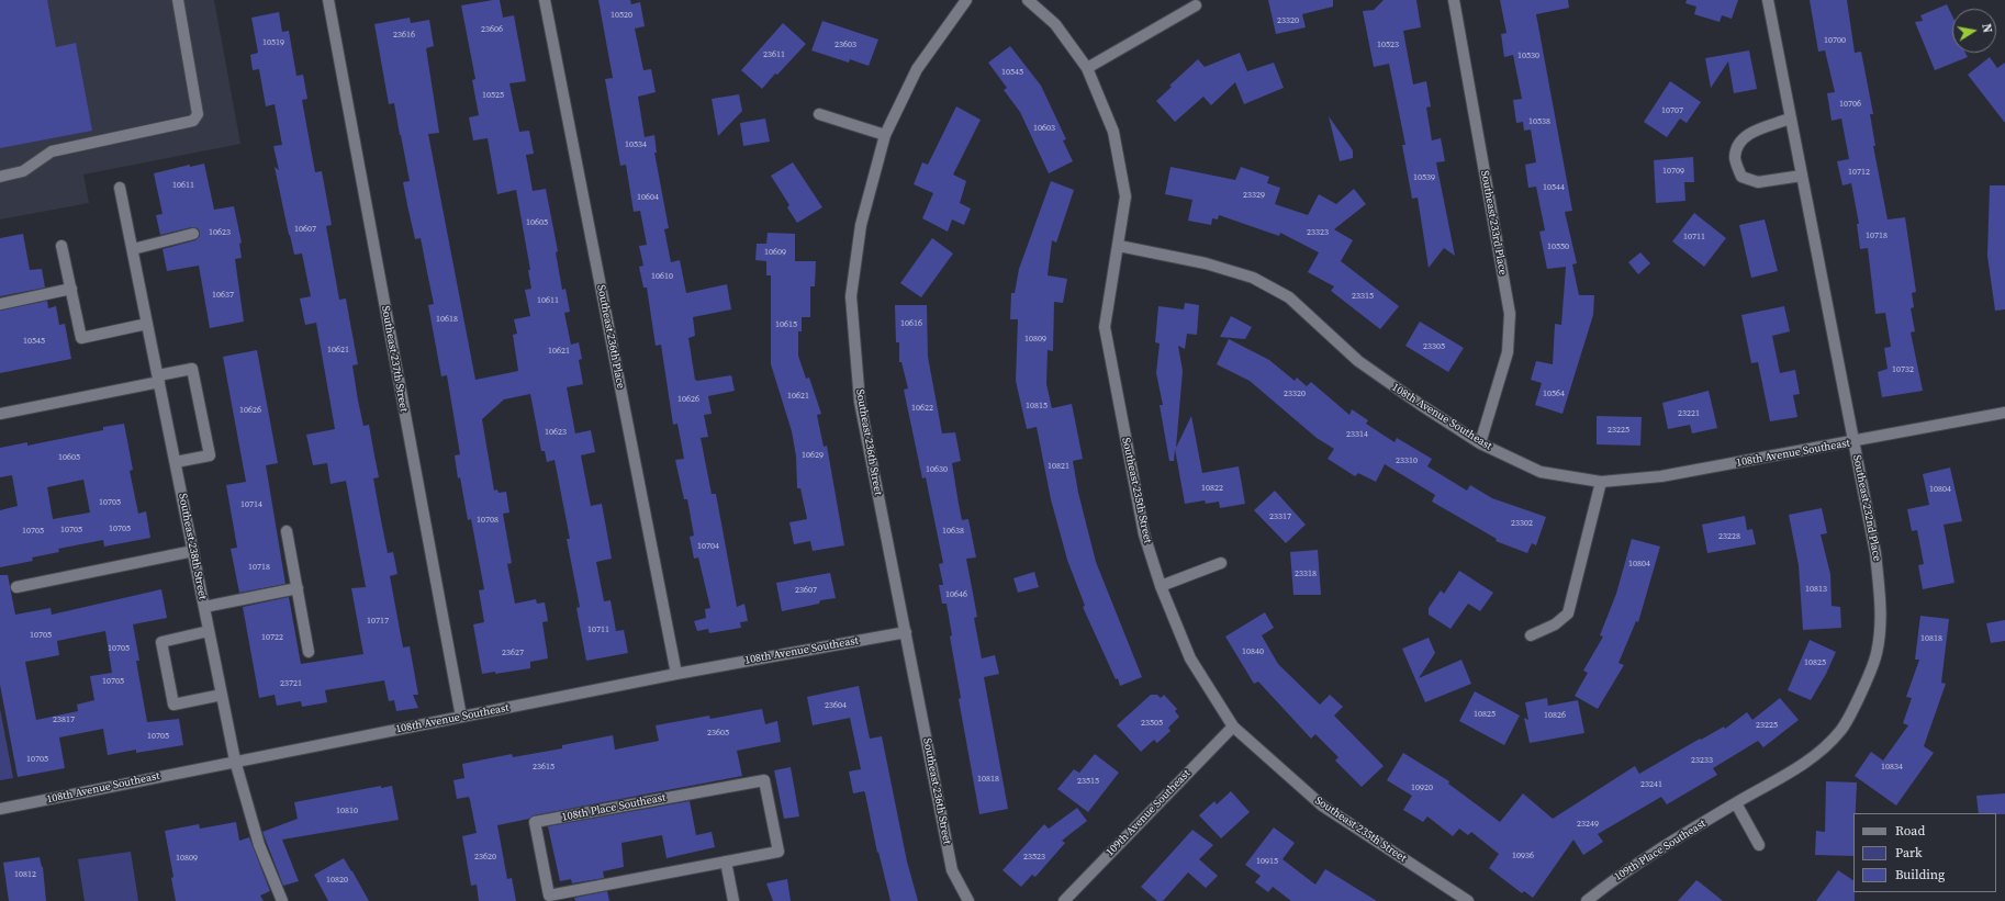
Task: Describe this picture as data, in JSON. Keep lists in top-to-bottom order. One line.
{"streets":{"street":["Southeast 233rd Place","Southeast 236th Place","Southeast 237th Street","108th Avenue Southeast","Southeast 236th Street","Southeast 235th Street","Southeast 232nd Place","Southeast 238th Street","108th Place Southeast","109th Avenue Southeast","109th Place Southeast"]},"crossings":[["Southeast 233rd Place","108th Avenue Southeast"],["Southeast 236th Place","108th Avenue Southeast"],["Southeast 237th Street","108th Avenue Southeast"],["108th Avenue Southeast","Southeast 236th Street"],["108th Avenue Southeast","Southeast 235th Street"],["108th Avenue Southeast","Southeast 232nd Place"],["108th Avenue Southeast","Southeast 238th Street"],["Southeast 235th Street","109th Avenue Southeast"],["Southeast 232nd Place","109th Place Southeast"]],"house_numbers":["10520","23320","23606","23616","10700","10519","23603","10523","23611","10530","10545","10525","10706","10707","10538","10603","10534","10709","10712","10539","10611","10544","23329","10604","10605","10607","10623","23323","10718","10711","10550","10609","10610","10637","23315","10611","10618","10616","10615","10809","10545","23305","10621","10621","10732","23320","10564","10621","10626","10815","10622","10626","23221","23225","10623","23314","10629","10605","23310","10821","10630","10822","10804","10705","10714","23317","10708","23302","10705","10705","10705","10638","23228","10704","10804","10718","23318","10813","23607","10646","10717","10711","10705","10722","10818","10705","10840","23627","10825","10705","23721","23604","10825","10826","23817","23505","23225","23605","10705","10705","23233","23615","10834","10818","23515","23241","10920","10810","23249","10936","23620","23523","10809","10915","10812","10820"],"legend":["Road","Park","Building"],"north":"right"}
